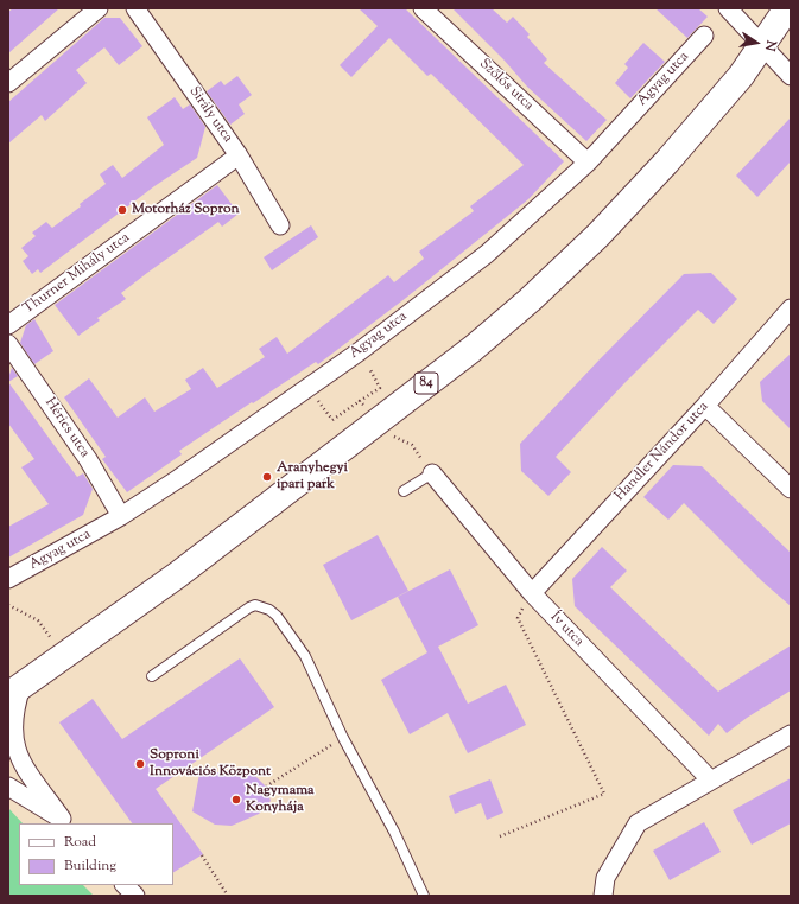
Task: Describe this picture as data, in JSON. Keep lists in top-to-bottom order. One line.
{"streets":{"main road":["84"],"street":["Agyag utca","Szőlős utca","Sirály utca","Thurner Mihály utca","Hérics utca","Handler Nándor utca","Ív utca"]},"crossings":[["Agyag utca","Szőlős utca"],["Agyag utca","Hérics utca"],["Sirály utca","Thurner Mihály utca"],["Handler Nándor utca","Ív utca"]],"places":["Motorház Sopron","Aranyhegyi ipari park","Soproni Innovációs Központ","Nagymama Konyhája"],"legend":["Road","Building"],"north":"right"}
